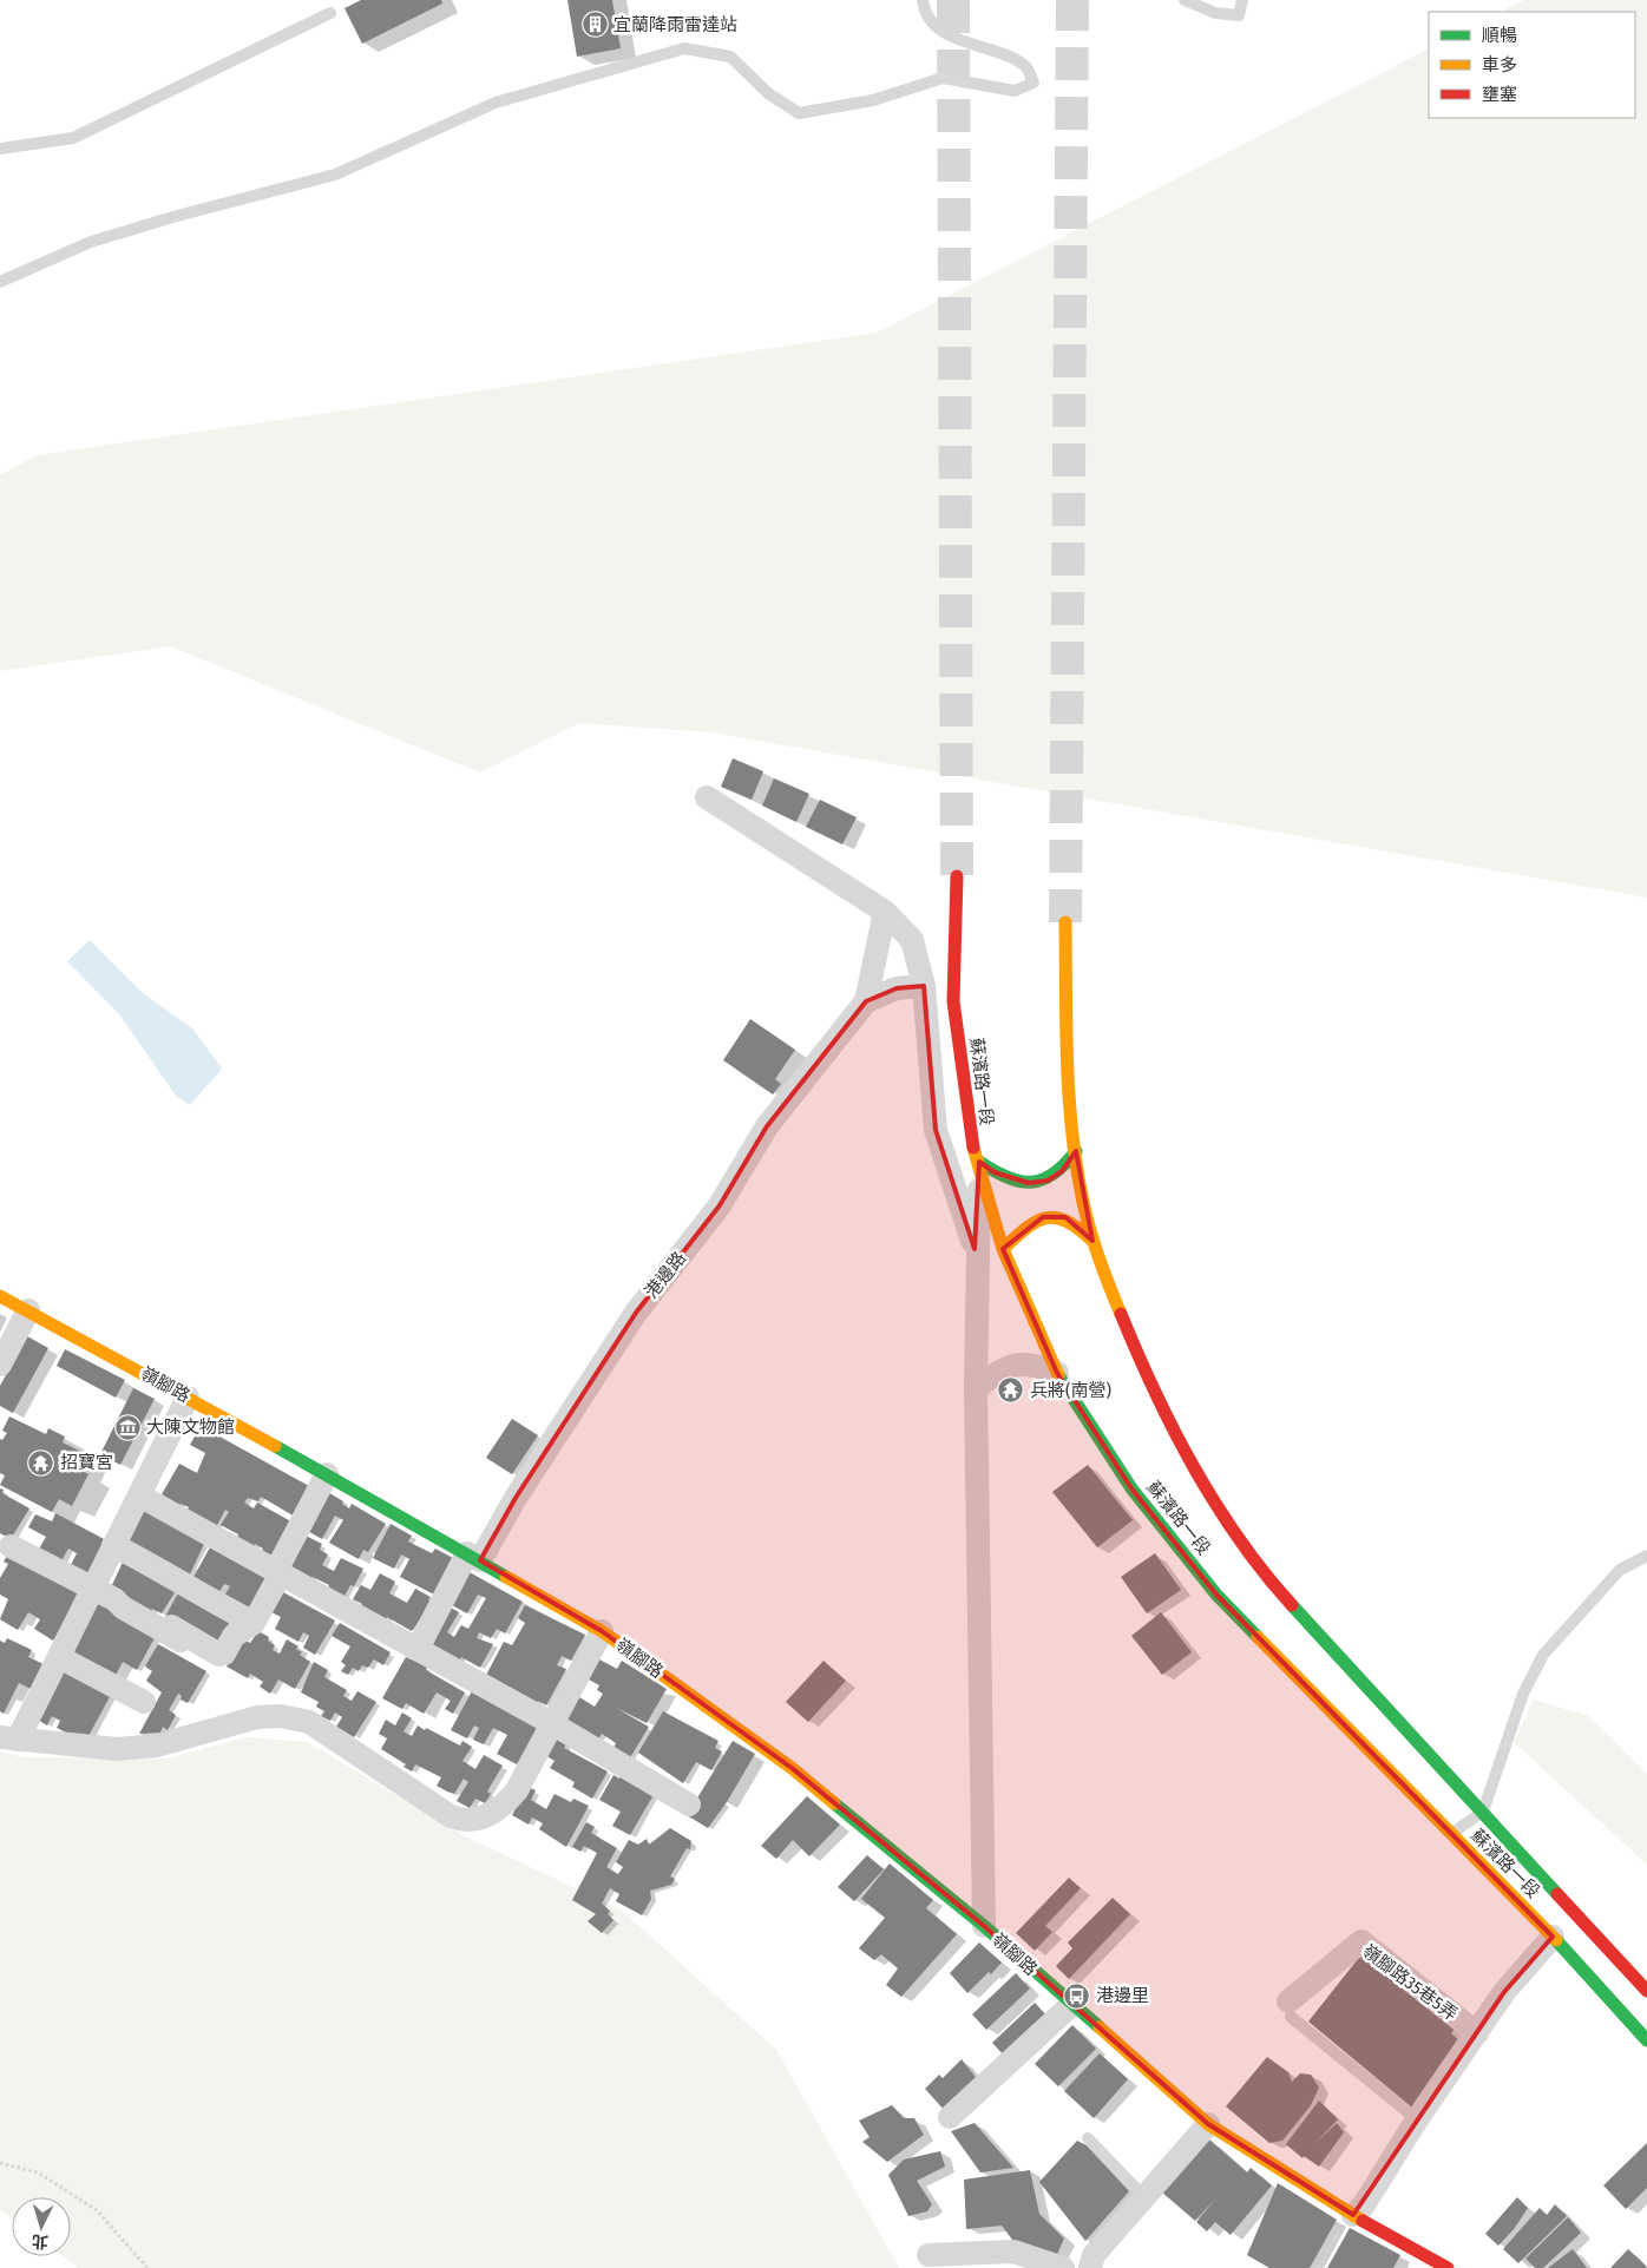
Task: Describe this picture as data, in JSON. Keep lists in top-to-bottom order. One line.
{"streets":{"main road":["蘇濱路一段","嶺腳路"],"street":["港邊路","嶺腳路35巷5弄"]},"crossings":[["港邊路","嶺腳路"]],"places":{"building":["宜蘭降雨雷達站"],"temple":["兵將(南營)","招寶宮"],"museum":["大陳文物館"],"bus stop":["港邊里"]},"legend":["順暢","車多","壅塞"],"north":"bottom"}
